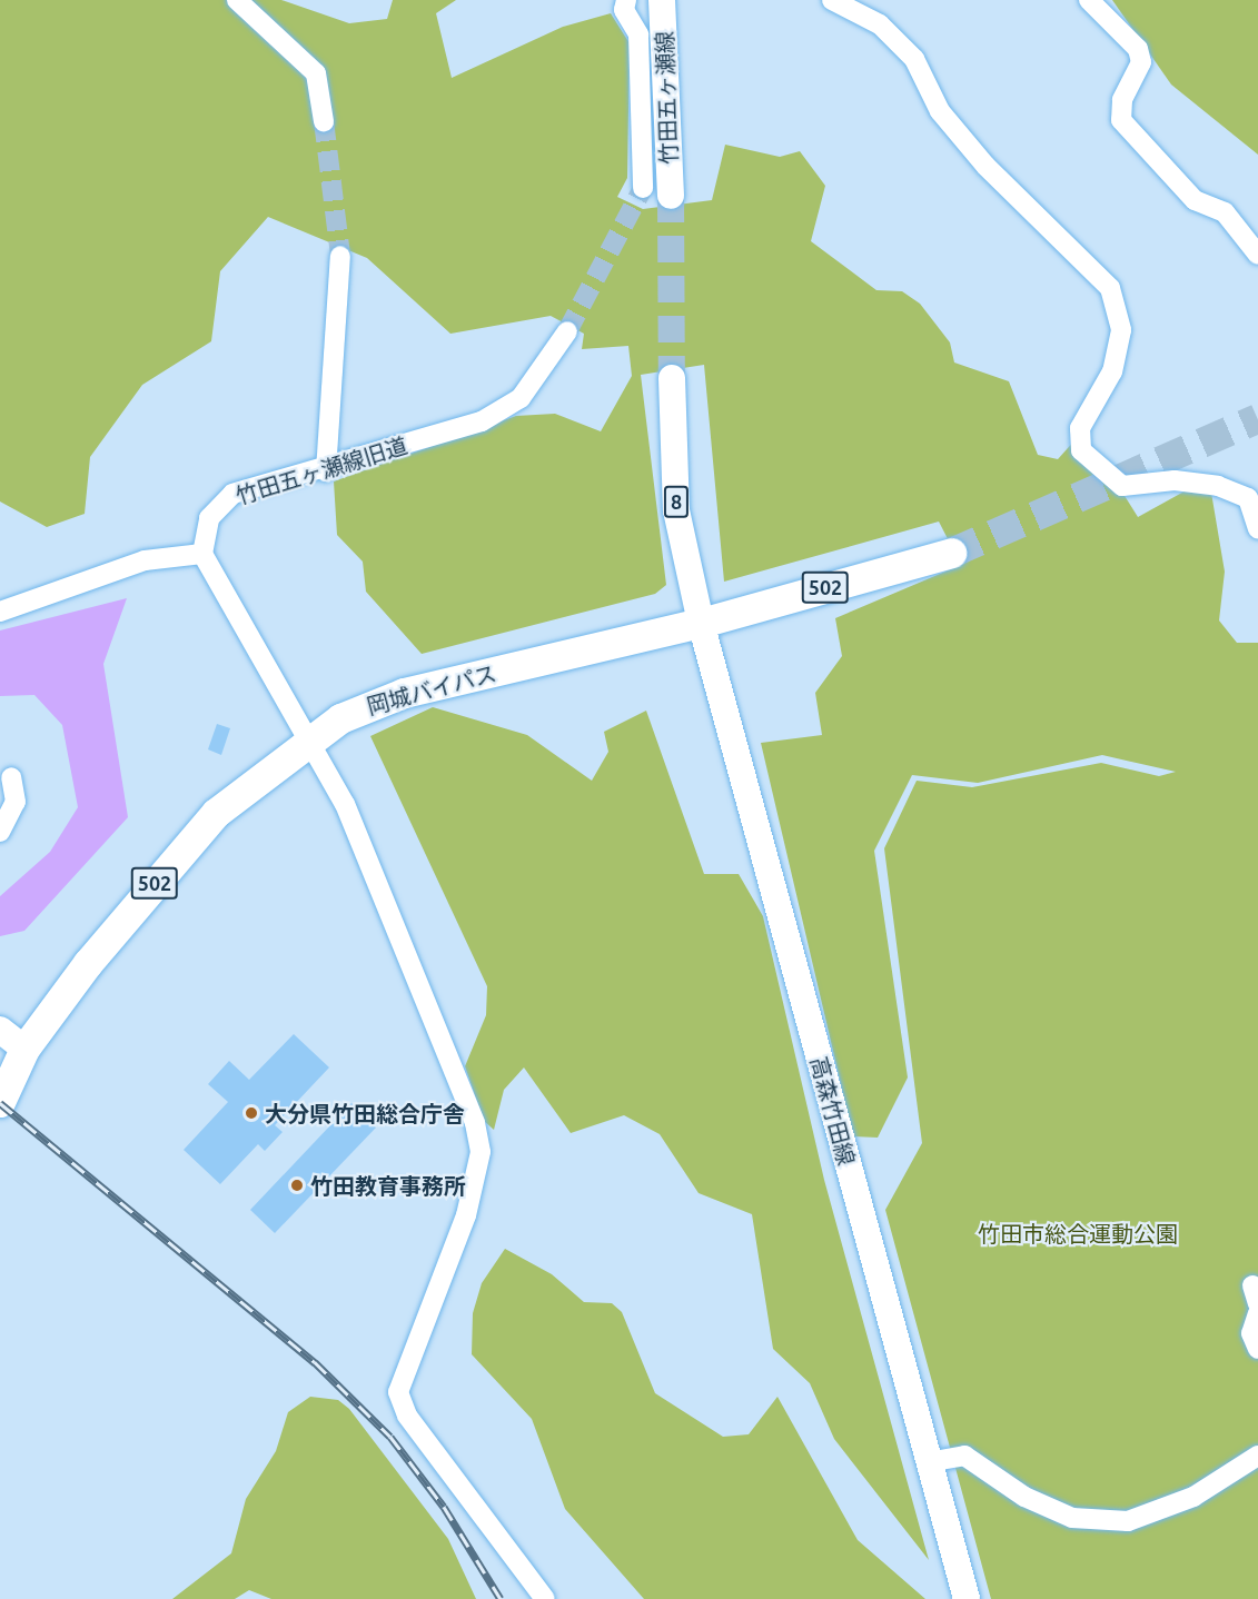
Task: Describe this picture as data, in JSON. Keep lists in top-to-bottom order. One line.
{"streets":{"highway":["502","岡城バイパス"],"main road":["竹田五ヶ瀬線","8","高森竹田線"],"street":["竹田五ヶ瀬線旧道"]},"crossings":[["8","岡城バイパス"],["8","高森竹田線"],["岡城バイパス","高森竹田線"]],"parks":["竹田市総合運動公園"],"places":["大分県竹田総合庁舎","竹田教育事務所"]}
